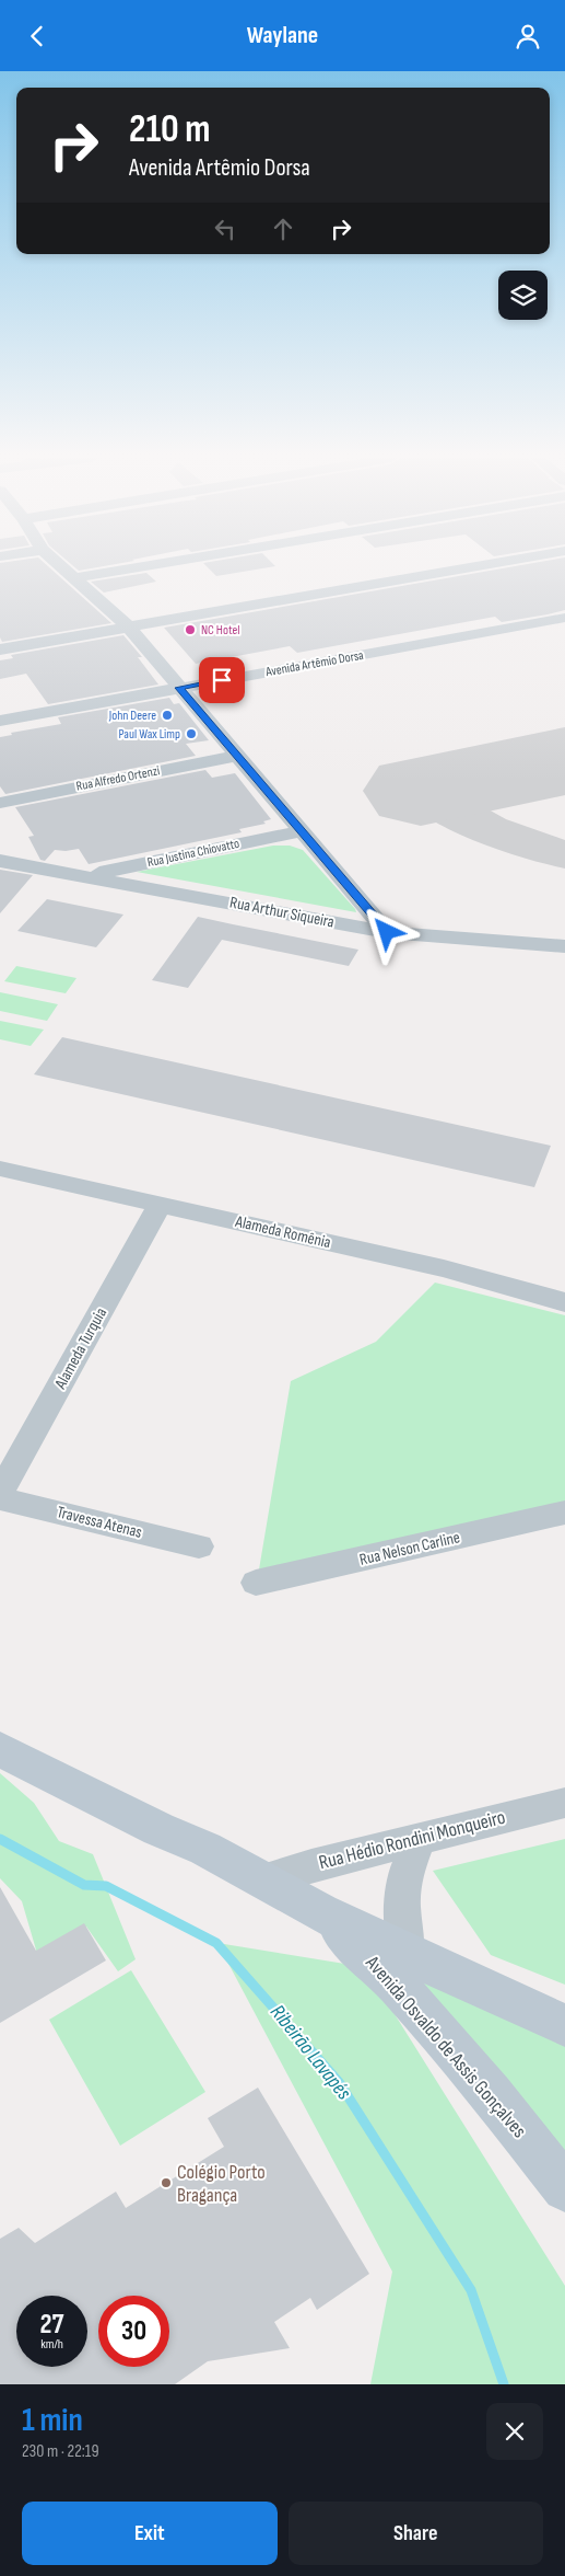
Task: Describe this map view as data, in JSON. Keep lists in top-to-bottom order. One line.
{"streets":{"street":["Avenida Artêmio Dorsa","Rua Alfredo Ortenzi","Rua Justina Chiovatto","Rua Arthur Siqueira","Alameda Romênia","Alameda Turquia","Travessa Atenas","Rua Nelson Carline","Rua Hédio Rondini Monqueiro","Avenida Osvaldo de Assis Gonçalves"]},"crossings":[["Rua Justina Chiovatto","Rua Arthur Siqueira"],["Alameda Romênia","Alameda Turquia"],["Rua Hédio Rondini Monqueiro","Avenida Osvaldo de Assis Gonçalves"]],"water":["Ribeirão Lavapés"],"places":["NC Hotel","John Deere","Paul Wax Limp","Colégio Porto Bragança"],"page":{"header":"Waylane","turn":["210 m","Avenida Artêmio Dorsa"],"speed":"27 km/h","limit":"30","heading":["1 min","230 m · 22:19"],"buttons":["Exit","Share"]}}
